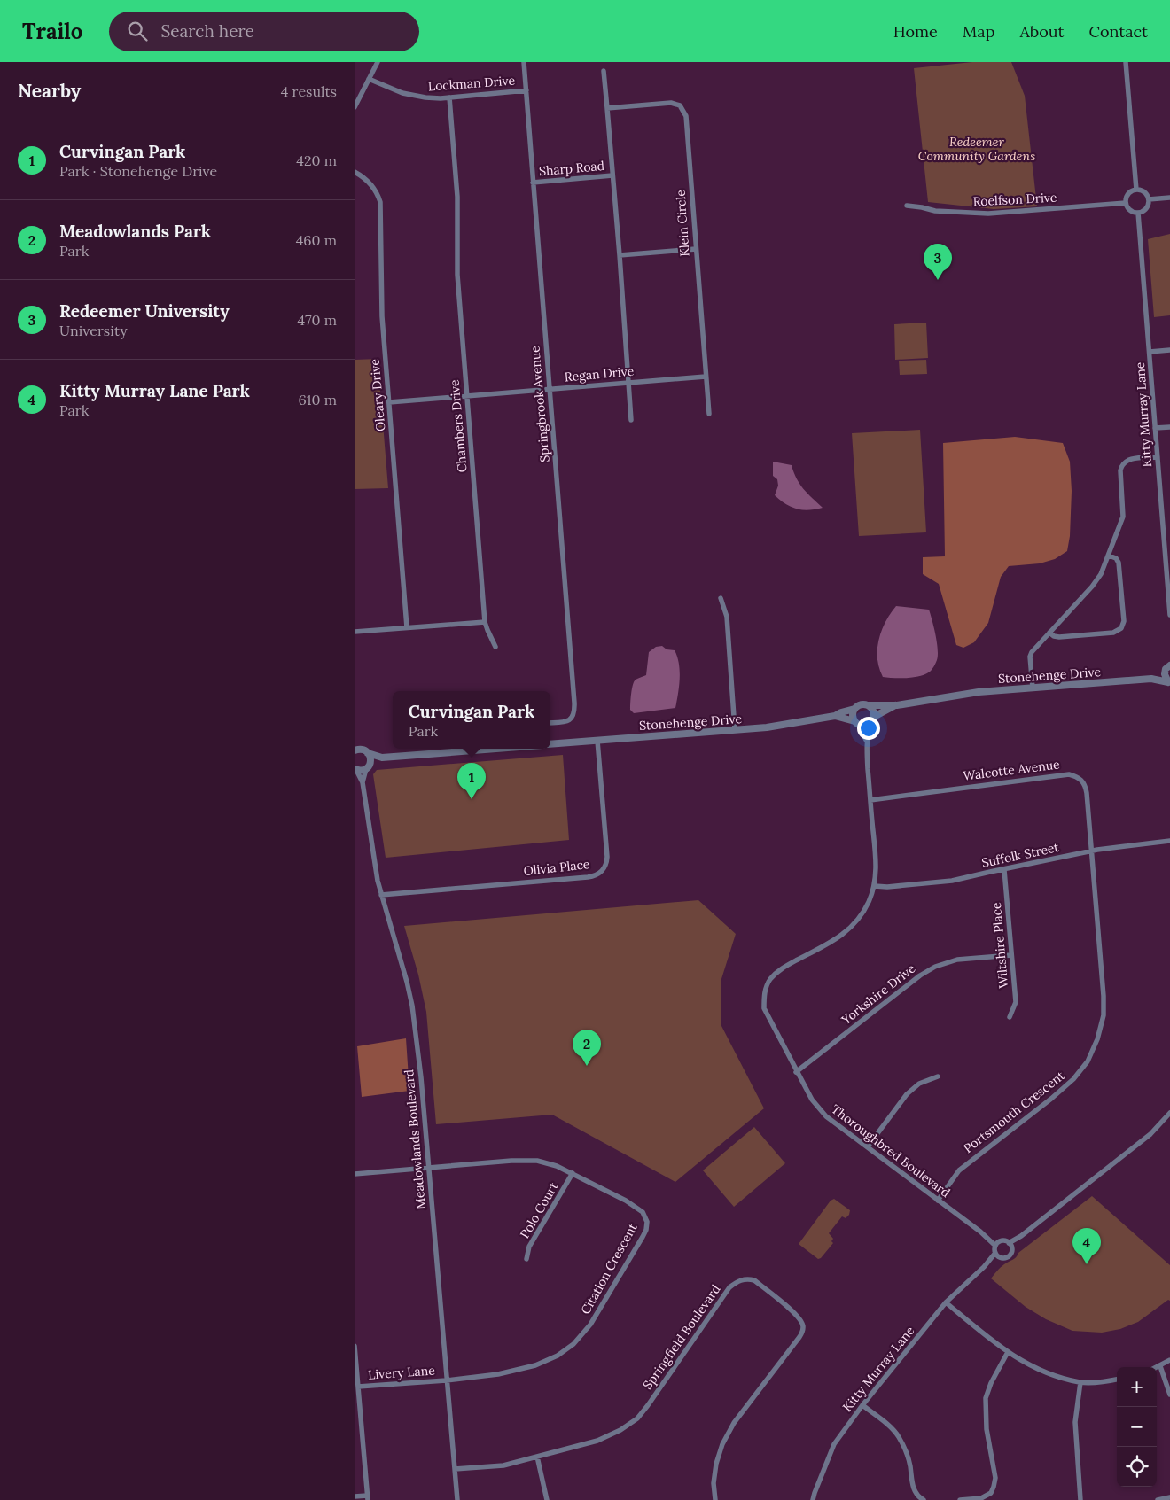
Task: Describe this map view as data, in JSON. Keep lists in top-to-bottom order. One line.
{"streets":{"street":["Lockman Drive","Sharp Road","Roelfson Drive","Klein Circle","Regan Drive","Oleary Drive","Springbrook Avenue","Kitty Murray Lane","Chambers Drive","Stonehenge Drive","Walcotte Avenue","Suffolk Street","Olivia Place","Wiltshire Place","Yorkshire Drive","Portsmouth Crescent","Meadowlands Boulevard","Thoroughbred Boulevard","Polo Court","Citation Crescent","Springfield Boulevard","Livery Lane"]},"crossings":[["Lockman Drive","Springbrook Avenue"],["Lockman Drive","Chambers Drive"],["Sharp Road","Springbrook Avenue"],["Roelfson Drive","Kitty Murray Lane"],["Klein Circle","Regan Drive"],["Regan Drive","Oleary Drive"],["Regan Drive","Springbrook Avenue"],["Regan Drive","Chambers Drive"],["Kitty Murray Lane","Thoroughbred Boulevard"],["Stonehenge Drive","Olivia Place"],["Stonehenge Drive","Thoroughbred Boulevard"],["Walcotte Avenue","Suffolk Street"],["Walcotte Avenue","Portsmouth Crescent"],["Walcotte Avenue","Thoroughbred Boulevard"],["Suffolk Street","Wiltshire Place"],["Suffolk Street","Portsmouth Crescent"],["Suffolk Street","Thoroughbred Boulevard"],["Olivia Place","Meadowlands Boulevard"],["Wiltshire Place","Yorkshire Drive"],["Yorkshire Drive","Thoroughbred Boulevard"],["Portsmouth Crescent","Thoroughbred Boulevard"],["Meadowlands Boulevard","Citation Crescent"],["Meadowlands Boulevard","Springfield Boulevard"],["Meadowlands Boulevard","Livery Lane"],["Polo Court","Citation Crescent"],["Citation Crescent","Livery Lane"]],"parks":["Redeemer Community Gardens"],"page":{"header":"Trailo","search":"Search here","nav":["Home","Map","About","Contact"],"heading":["Nearby","4 results"],"list":[{"mark":"1","name":"Curvingan Park","note":"Park · Stonehenge Drive","value":"420 m"},{"mark":"2","name":"Meadowlands Park","note":"Park","value":"460 m"},{"mark":"3","name":"Redeemer University","note":"University","value":"470 m"},{"mark":"4","name":"Kitty Murray Lane Park","note":"Park","value":"610 m"}],"pins":["3","1","2","4"],"popup":["Curvingan Park","Park"],"map_buttons":["+","−"]}}
